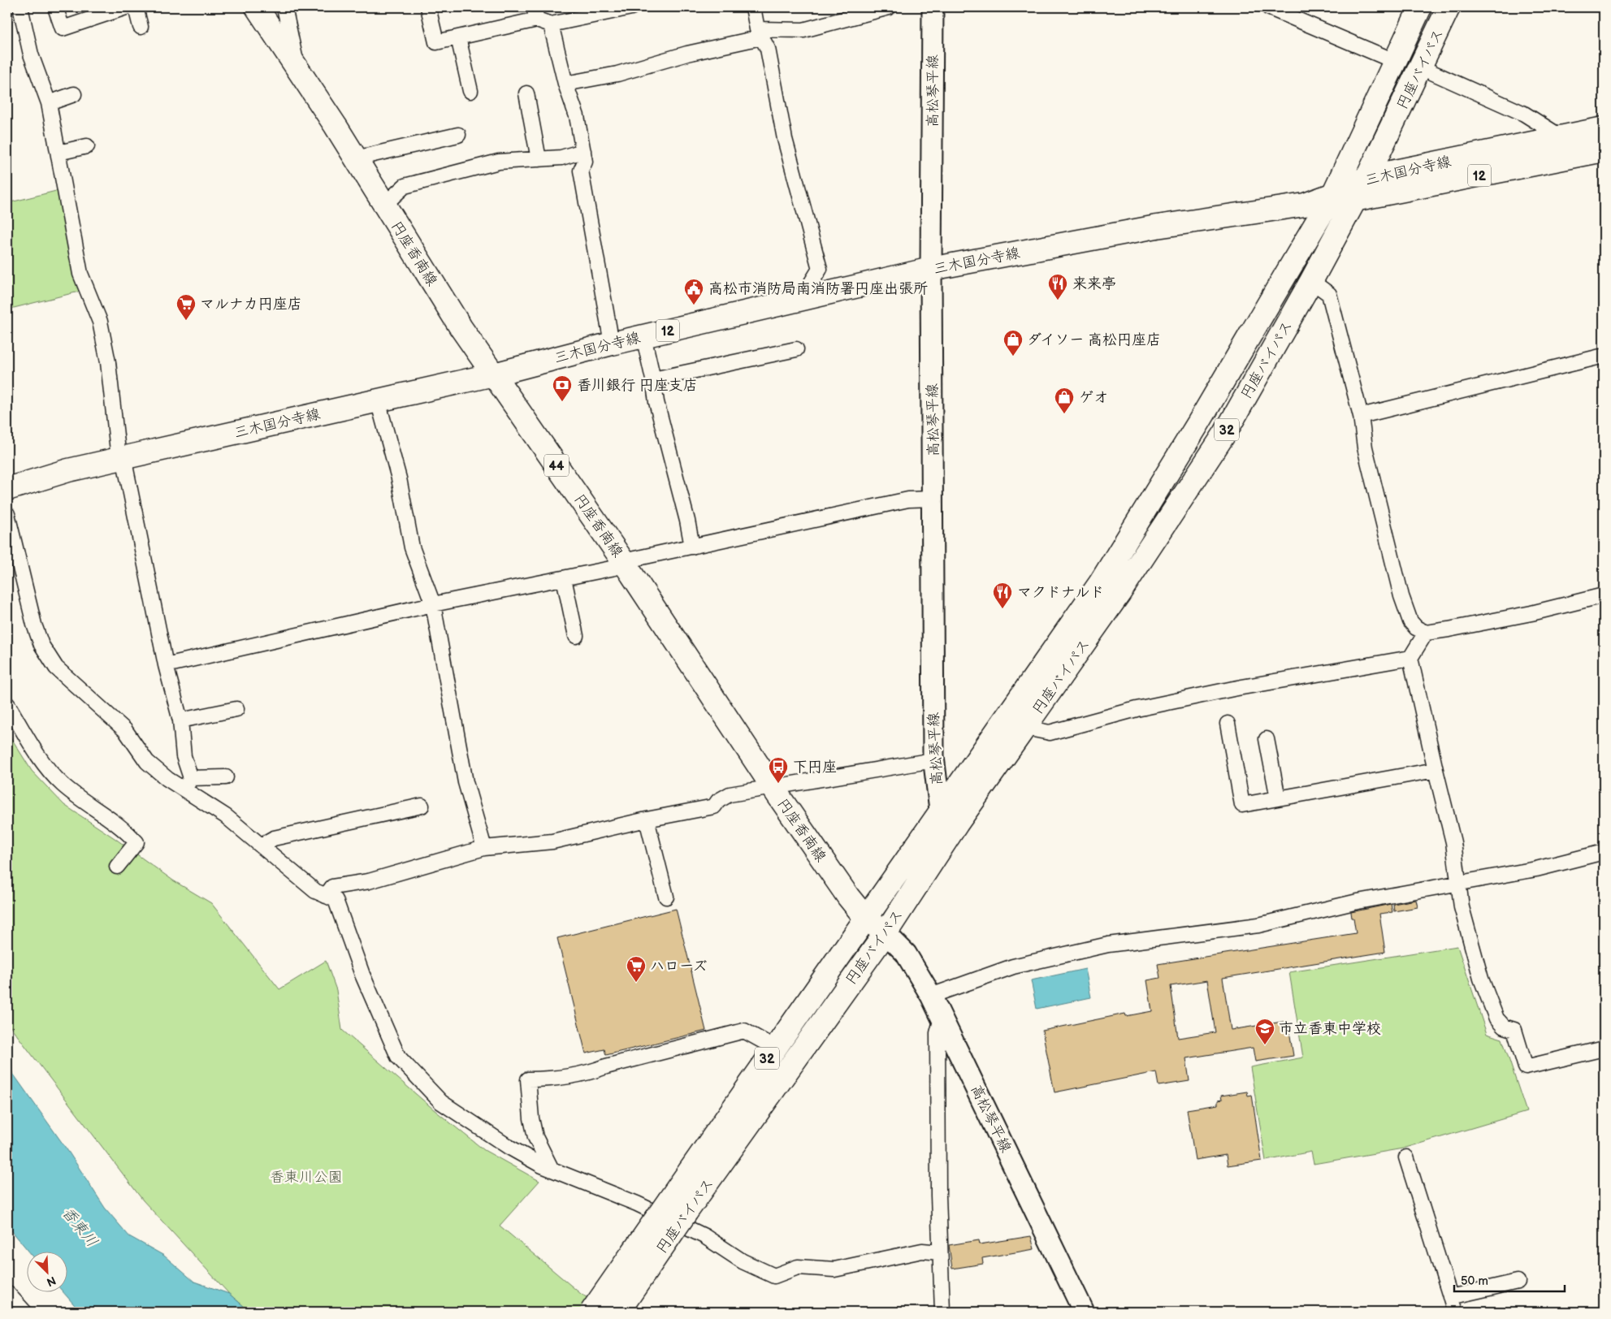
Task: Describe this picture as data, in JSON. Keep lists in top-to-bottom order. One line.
{"streets":{"main road":["円座バイパス","高松琴平線","三木国分寺線","12","円座香南線","32","44"]},"crossings":[["円座バイパス","高松琴平線"],["円座バイパス","三木国分寺線"],["円座バイパス","円座香南線"],["高松琴平線","三木国分寺線"],["高松琴平線","円座香南線"],["三木国分寺線","円座香南線"]],"water":["香東川"],"parks":["香東川公園"],"places":{"restaurant":["来来亭","マクドナルド"],"public building":["高松市消防局南消防署円座出張所"],"supermarket":["マルナカ円座店","ハローズ"],"shop":["ダイソー 高松円座店","ゲオ"],"bank":["香川銀行 円座支店"],"bus stop":["下円座"],"school or university":["市立香東中学校"]},"scale_bar":"50 m","north":"bottom right"}
